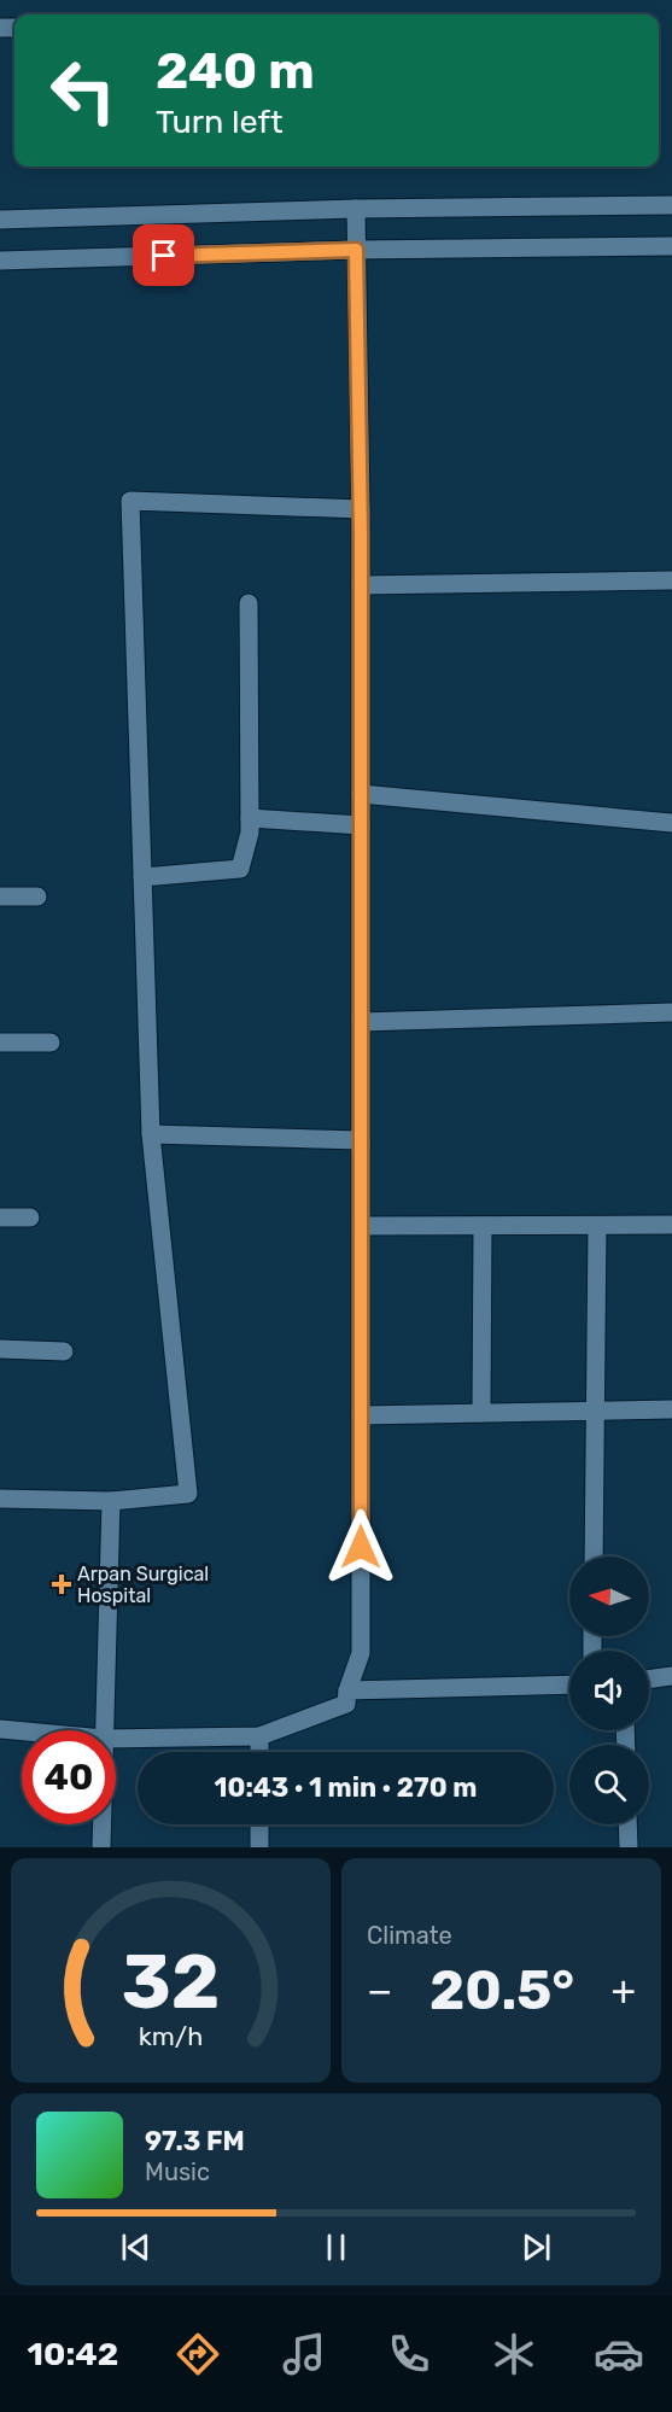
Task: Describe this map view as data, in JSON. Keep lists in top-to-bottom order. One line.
{"places":{"health":["Arpan Surgical Hospital"]},"north":"left","page":{"turn":["240 m","Turn left"],"limit":"40","trip":"10:43 · 1 min · 270 m","tile":"Climate","heat":["−","20.5°","+"],"song":["97.3 FM","Music"],"tabs":"10:42","gauge":["32","km/h"]}}
